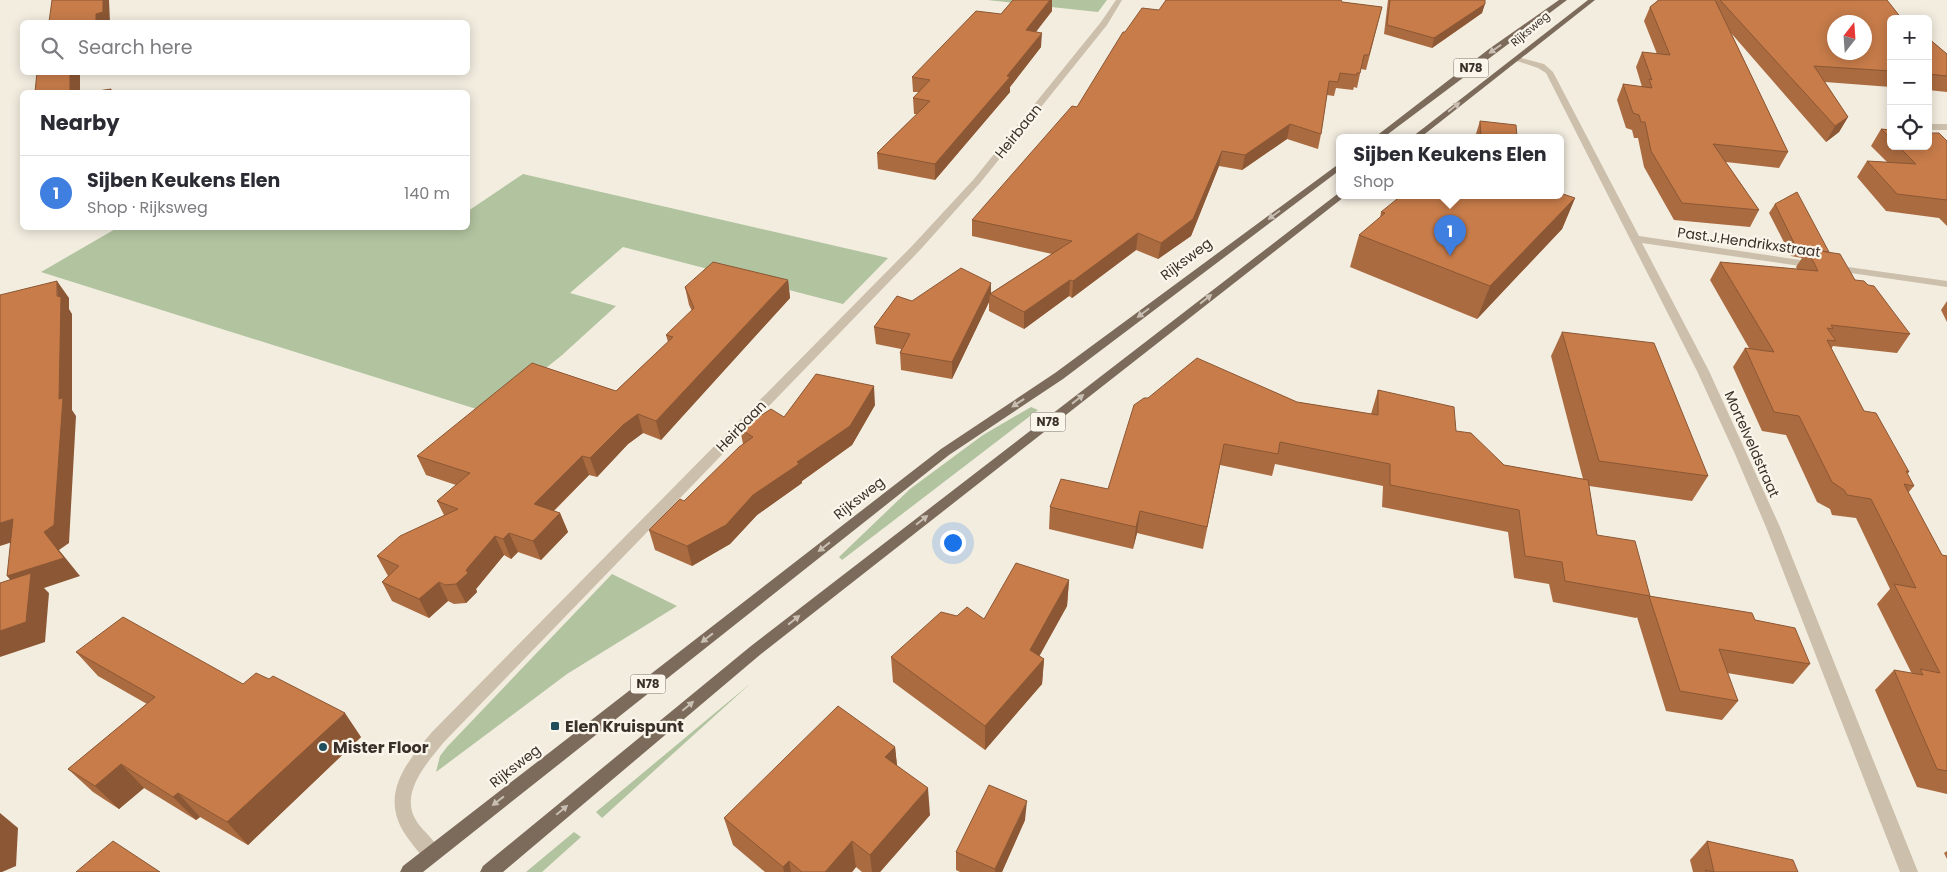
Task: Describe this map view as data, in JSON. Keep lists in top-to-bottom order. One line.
{"streets":{"main road":["Rijksweg","N78"],"street":["Heirbaan","Past.J.Hendrikxstraat","Mortelveldstraat"]},"crossings":[["Rijksweg","Heirbaan"],["Rijksweg","Mortelveldstraat"],["Past.J.Hendrikxstraat","Mortelveldstraat"]],"places":{"transit":["Elen Kruispunt"],"other":["Mister Floor"]},"north":"top","page":{"map_buttons":["+","−"],"search":"Search here","heading":"Nearby","popup":["Sijben Keukens Elen","Shop"],"list":[{"mark":"1","name":"Sijben Keukens Elen","note":"Shop · Rijksweg","value":"140 m"}],"pins":"1"}}
